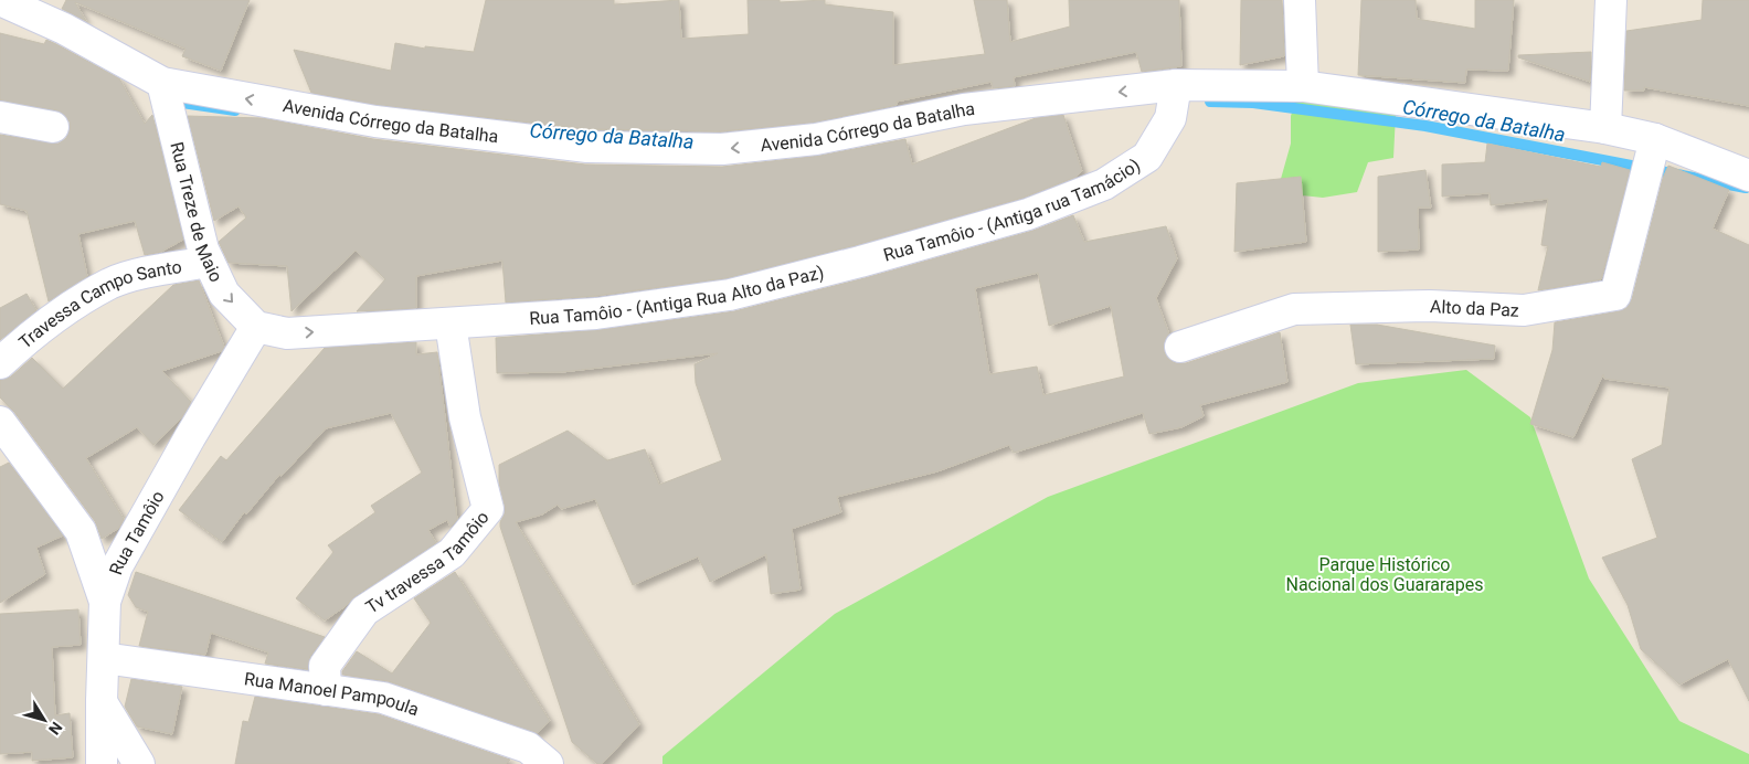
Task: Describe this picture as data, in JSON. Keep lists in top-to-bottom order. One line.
{"streets":{"street":["Avenida Córrego da Batalha","Rua Tamôio - (Antiga rua Tamácio)","Rua Treze de Maio","Rua Tamôio - (Antiga Rua Alto da Paz)","Travessa Campo Santo","Alto da Paz","Rua Tamôio","Tv travessa Tamôio","Rua Manoel Pampoula"]},"crossings":[["Avenida Córrego da Batalha","Rua Tamôio - (Antiga rua Tamácio)"],["Avenida Córrego da Batalha","Rua Treze de Maio"],["Avenida Córrego da Batalha","Alto da Paz"],["Rua Tamôio - (Antiga rua Tamácio)","Rua Tamôio - (Antiga Rua Alto da Paz)"],["Rua Treze de Maio","Rua Tamôio - (Antiga Rua Alto da Paz)"],["Rua Treze de Maio","Travessa Campo Santo"],["Rua Treze de Maio","Rua Tamôio"],["Rua Tamôio - (Antiga Rua Alto da Paz)","Rua Tamôio"],["Rua Tamôio - (Antiga Rua Alto da Paz)","Tv travessa Tamôio"],["Rua Tamôio","Rua Manoel Pampoula"],["Tv travessa Tamôio","Rua Manoel Pampoula"]],"one_way":["Avenida Córrego da Batalha"],"water":["Córrego da Batalha"],"parks":["Parque Histórico Nacional dos Guararapes"],"north":"bottom right"}
